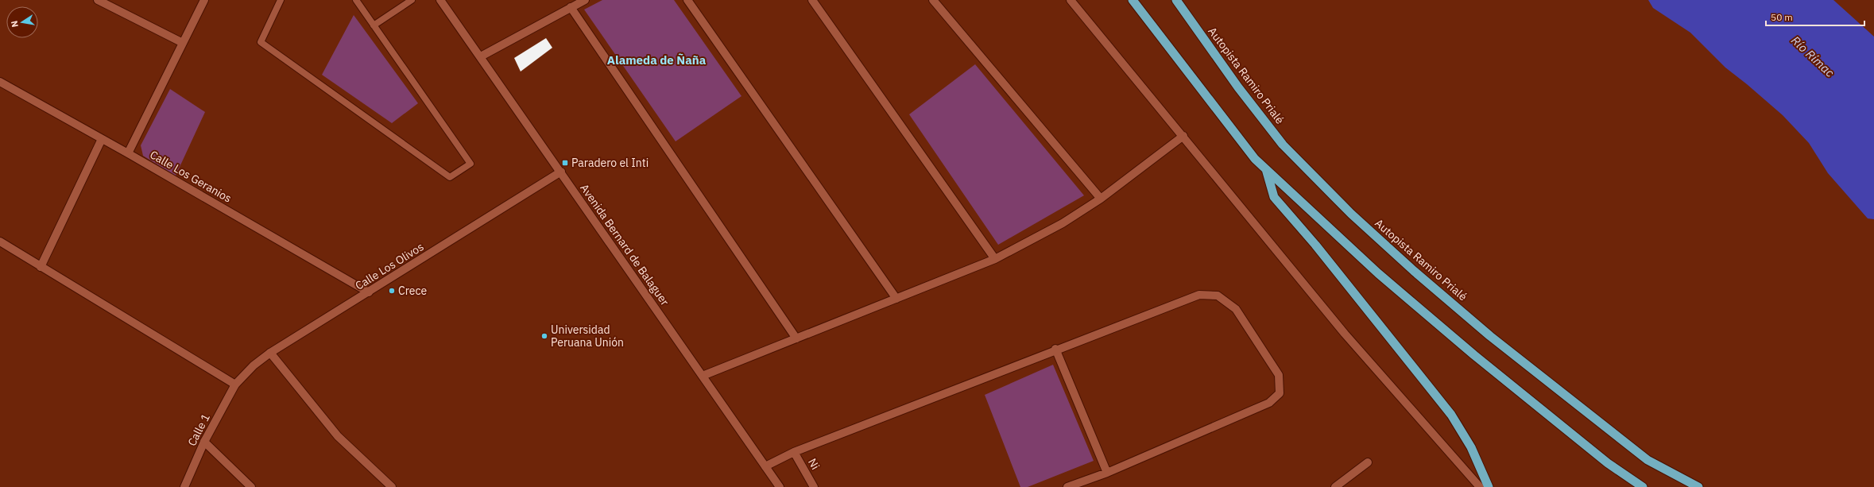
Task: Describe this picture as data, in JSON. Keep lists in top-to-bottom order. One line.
{"streets":{"highway":["Autopista Ramiro Prialé"],"street":["Calle Los Geranios","Avenida Bernard de Balaguer","Calle Los Olivos","Calle 1","Ni"]},"crossings":[["Calle Los Geranios","Calle Los Olivos"],["Avenida Bernard de Balaguer","Calle Los Olivos"],["Calle Los Olivos","Calle 1"]],"districts":["Alameda de Ñaña"],"water":["Río Rímac"],"places":{"transit":["Paradero el Inti"],"other":["Crece","Universidad Peruana Unión"]},"scale_bar":"50 m","north":"left"}
